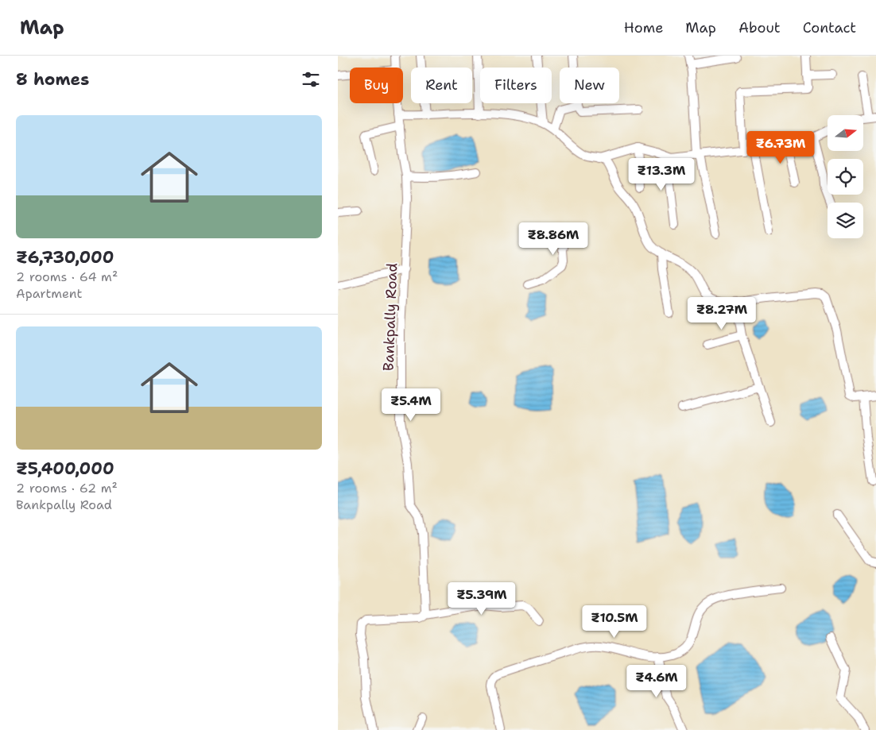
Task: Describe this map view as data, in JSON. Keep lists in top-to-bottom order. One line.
{"streets":{"street":["Bankpally Road"]},"north":"right","page":{"header":"Map","nav":["Home","Map","About","Contact"],"heading":"8 homes","chip":["Buy","Rent","Filters","New"],"list":[{"name":"₹6,730,000","note":"2 rooms · 64 m² · Apartment"},{"name":"₹5,400,000","note":"2 rooms · 62 m² · Bankpally Road"}],"price":["₹6.73M","₹13.3M","₹8.86M","₹8.27M","₹5.4M","₹5.39M","₹10.5M","₹4.6M"]}}
